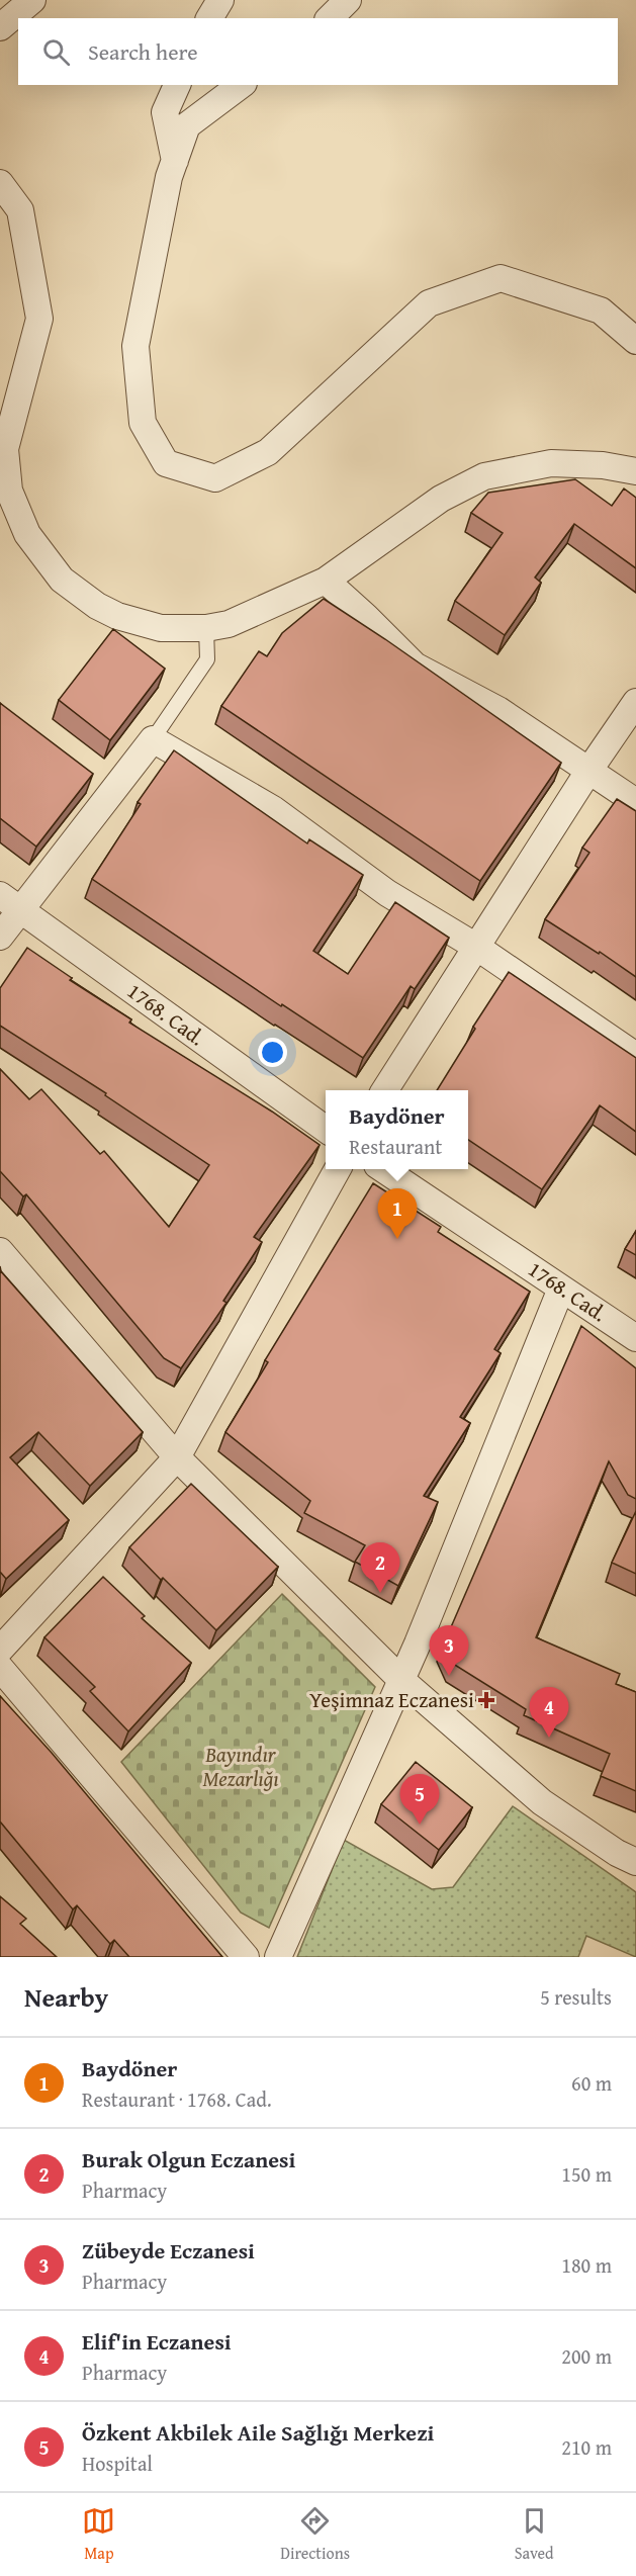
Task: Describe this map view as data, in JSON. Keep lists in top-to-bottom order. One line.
{"streets":{"street":["1768. Cad."]},"parks":["Bayındır Mezarlığı"],"places":{"health":["Yeşimnaz Eczanesi"]},"page":{"search":"Search here","popup":["Baydöner","Restaurant"],"pins":["1","2","3","4","5"],"heading":["Nearby","5 results"],"list":[{"mark":"1","name":"Baydöner","note":"Restaurant · 1768. Cad.","value":"60 m"},{"mark":"2","name":"Burak Olgun Eczanesi","note":"Pharmacy","value":"150 m"},{"mark":"3","name":"Zübeyde Eczanesi","note":"Pharmacy","value":"180 m"},{"mark":"4","name":"Elif'in Eczanesi","note":"Pharmacy","value":"200 m"},{"mark":"5","name":"Özkent Akbilek Aile Sağlığı Merkezi","note":"Hospital","value":"210 m"}],"nav":["Map","Directions","Saved"]}}
